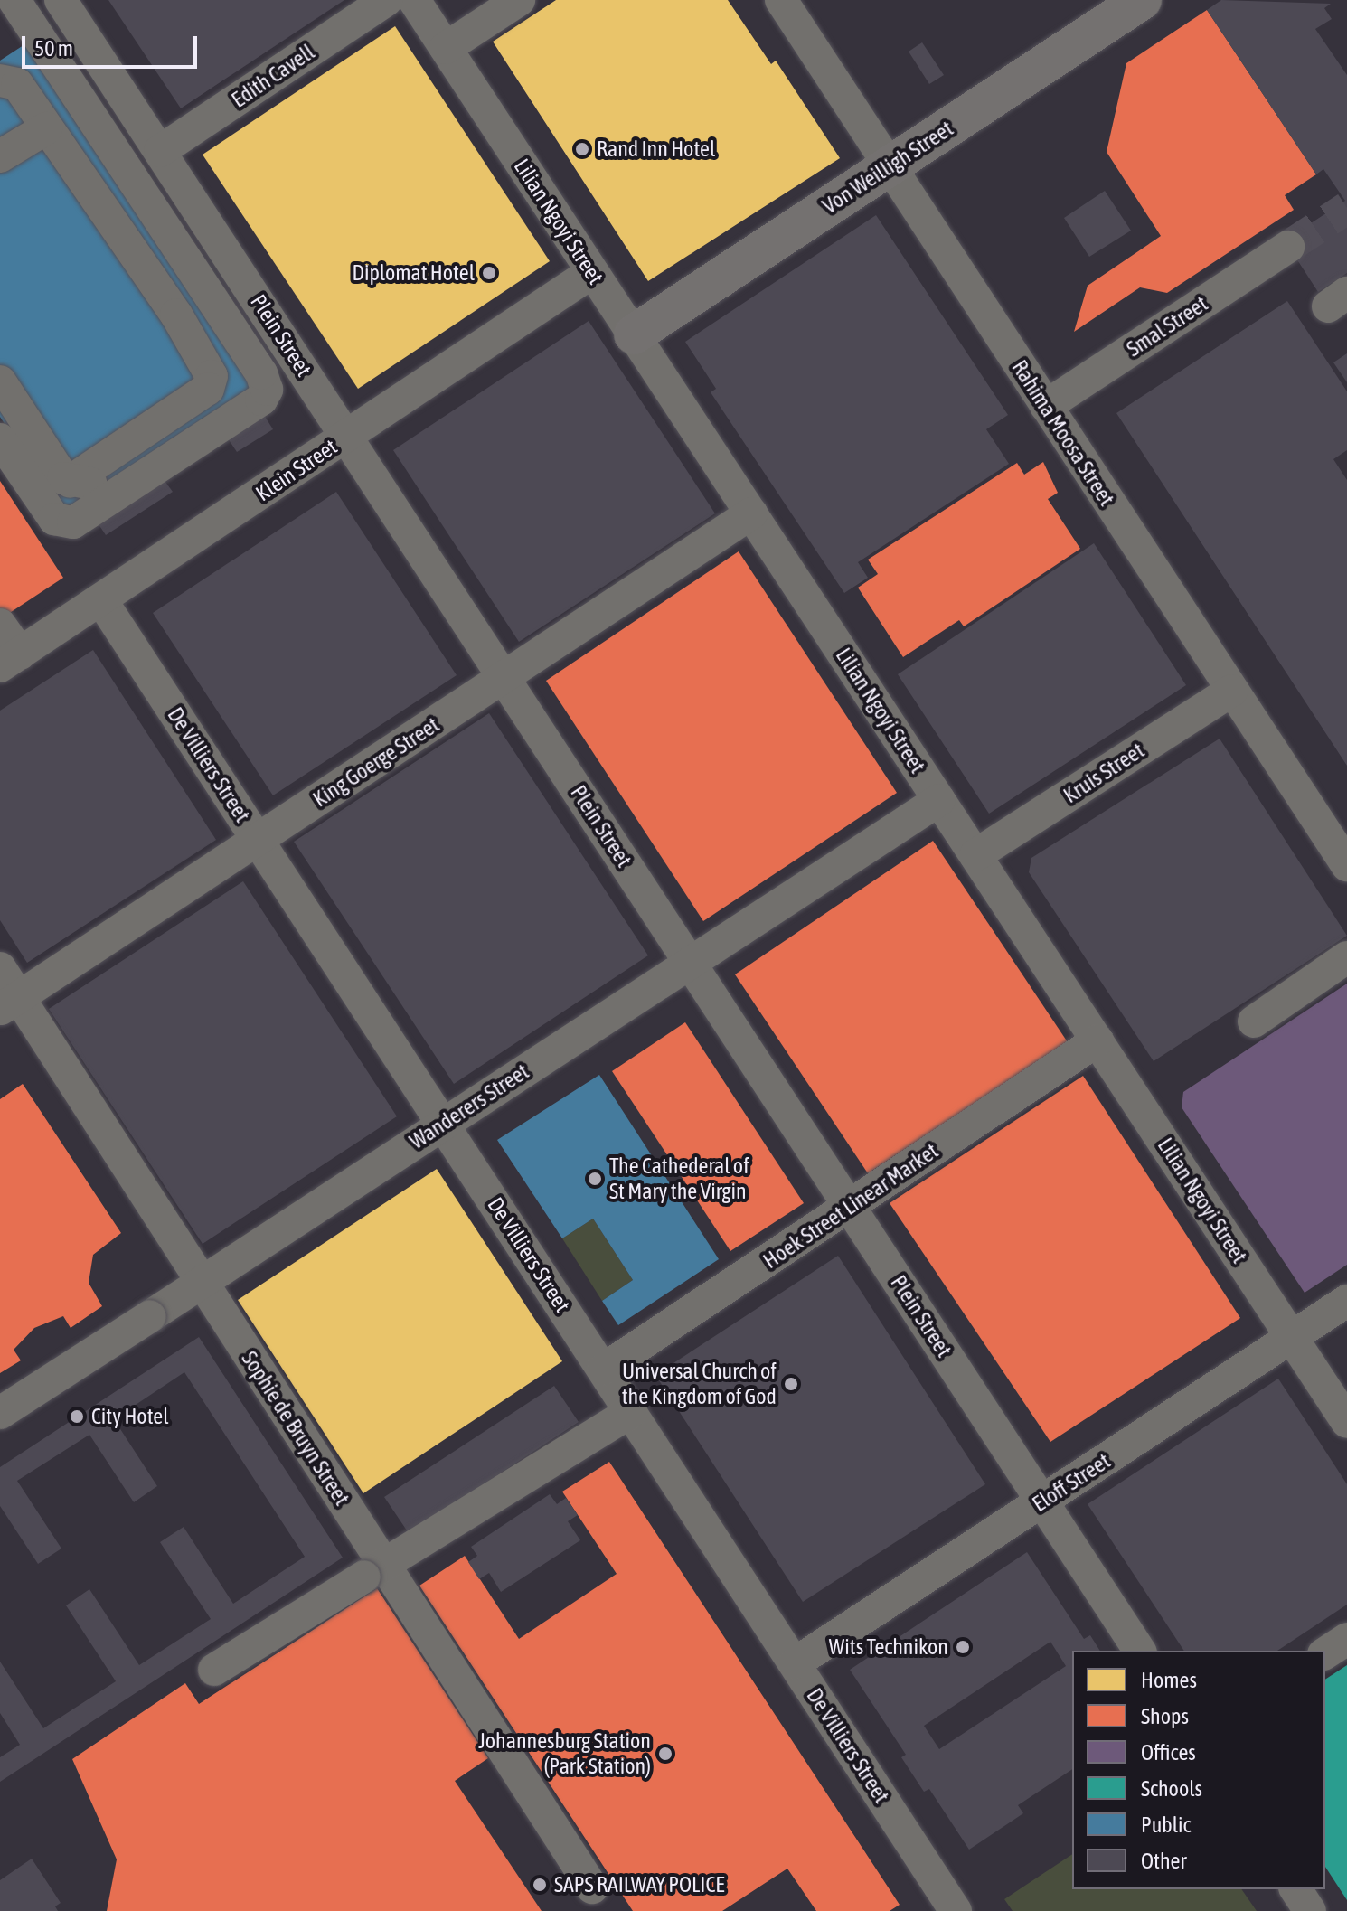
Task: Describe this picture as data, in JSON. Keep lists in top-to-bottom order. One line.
{"streets":{"main road":["Von Weilligh Street"],"street":["Edith Cavell","Lilian Ngoyi Street","Smal Street","Plein Street","Rahima Moosa Street","Klein Street","King Goerge Street","De Villiers Street","Kruis Street","Wanderers Street","Hoek Street Linear Market","Sophie de Bruyn Street","Eloff Street"]},"crossings":[["Edith Cavell","Plein Street"],["Von Weilligh Street","Lilian Ngoyi Street"],["Von Weilligh Street","Rahima Moosa Street"],["Lilian Ngoyi Street","Klein Street"],["Lilian Ngoyi Street","King Goerge Street"],["Lilian Ngoyi Street","Kruis Street"],["Lilian Ngoyi Street","Wanderers Street"],["Lilian Ngoyi Street","Hoek Street Linear Market"],["Lilian Ngoyi Street","Eloff Street"],["Smal Street","Rahima Moosa Street"],["Plein Street","Klein Street"],["Plein Street","King Goerge Street"],["Plein Street","Wanderers Street"],["Plein Street","Hoek Street Linear Market"],["Plein Street","Eloff Street"],["Rahima Moosa Street","Kruis Street"],["Klein Street","De Villiers Street"],["King Goerge Street","De Villiers Street"],["King Goerge Street","Sophie de Bruyn Street"],["De Villiers Street","Wanderers Street"],["De Villiers Street","Hoek Street Linear Market"],["De Villiers Street","Eloff Street"],["Wanderers Street","Sophie de Bruyn Street"]],"places":["Rand Inn Hotel","Diplomat Hotel","The Cathederal of St Mary the Virgin","Universal Church of the Kingdom of God","City Hotel","Wits Technikon","Johannesburg Station (Park Station)","SAPS RAILWAY POLICE"],"legend":["Homes","Shops","Offices","Schools","Public","Other"],"scale_bar":"50 m"}
